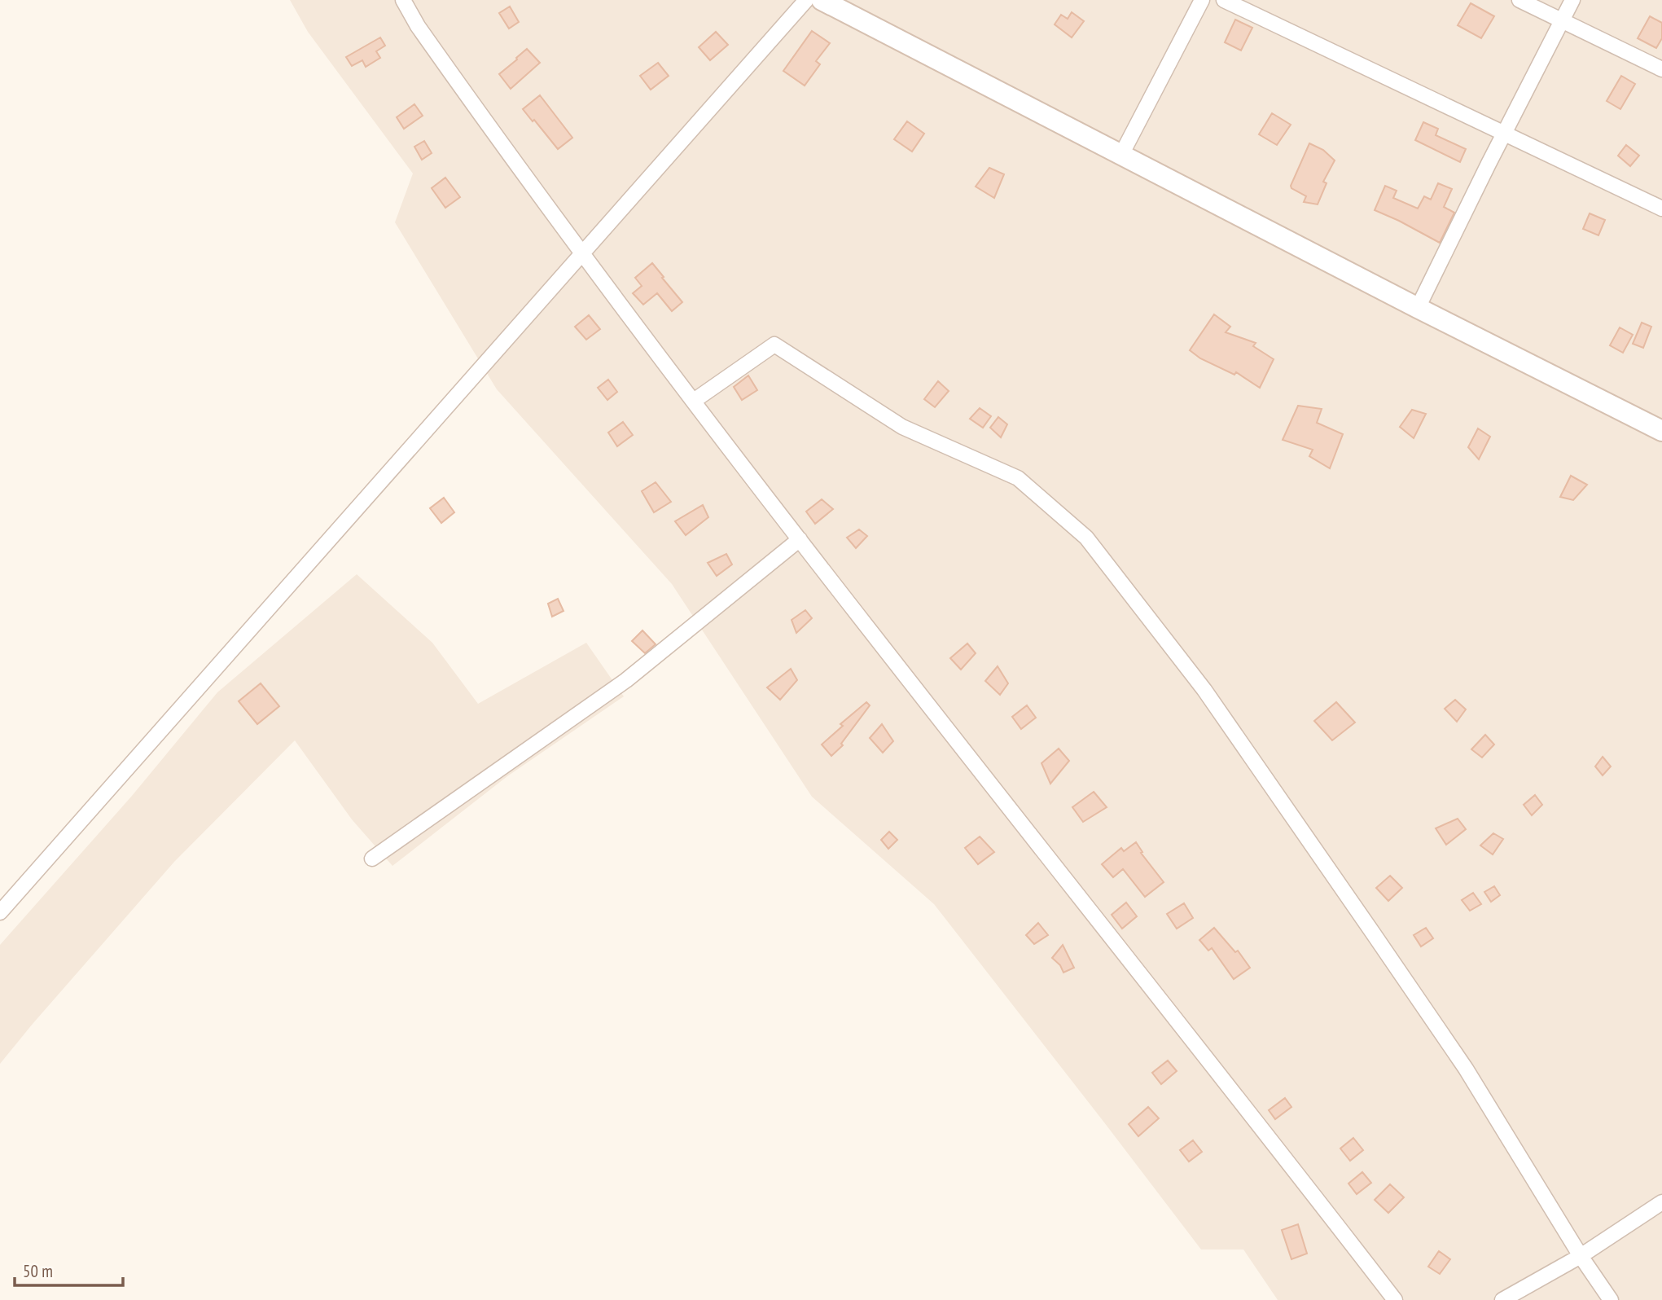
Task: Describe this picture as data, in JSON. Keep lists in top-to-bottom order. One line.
{"scale_bar":"50 m"}
